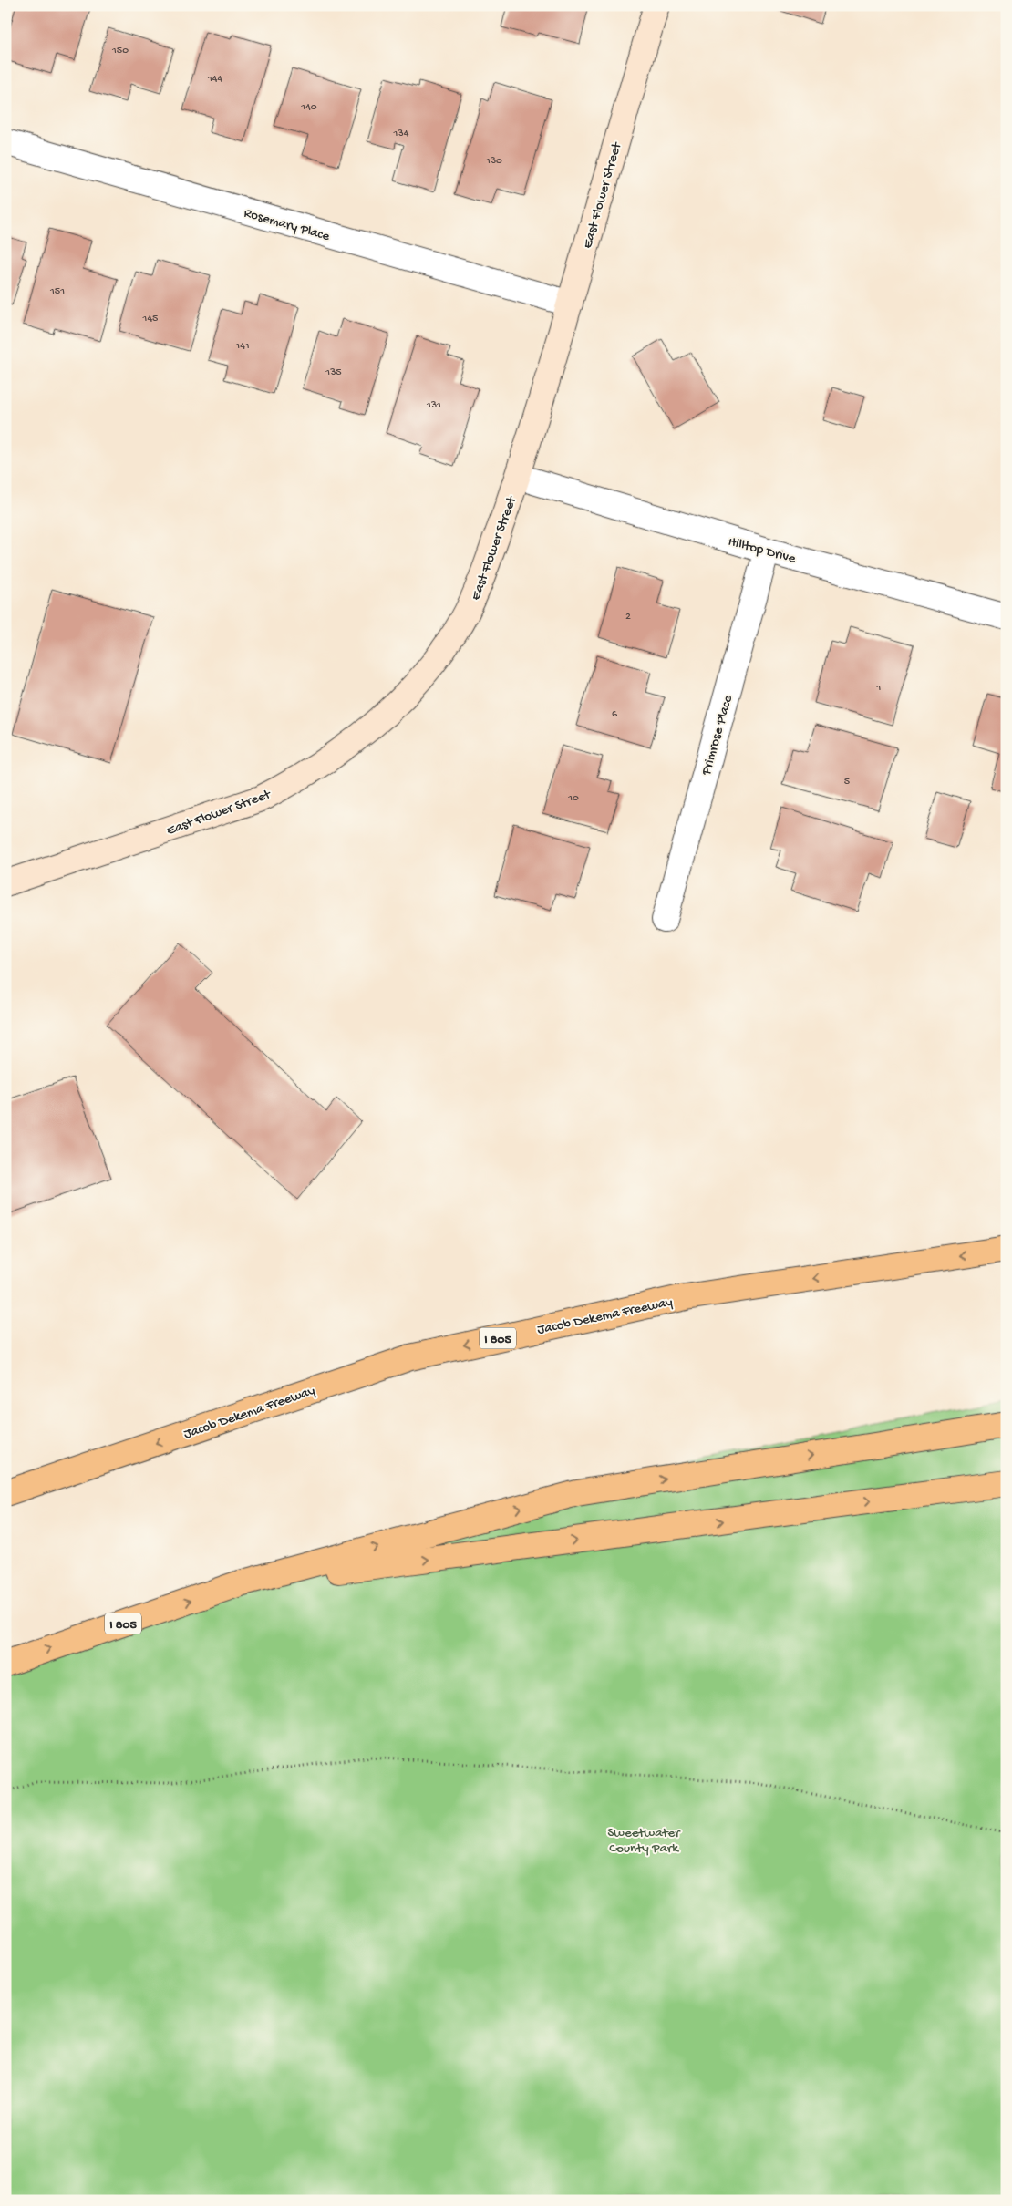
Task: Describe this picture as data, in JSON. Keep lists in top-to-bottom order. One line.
{"streets":{"highway":["Jacob Dekema Freeway","I 805"],"street":["East Flower Street","Rosemary Place","Hilltop Drive","Primrose Place"]},"crossings":[["East Flower Street","Rosemary Place"],["East Flower Street","Hilltop Drive"],["Hilltop Drive","Primrose Place"]],"parks":["Sweetwater County Park"],"house_numbers":["150","144","140","134","130","151","145","141","135","131","2","1","6","5","10"]}
